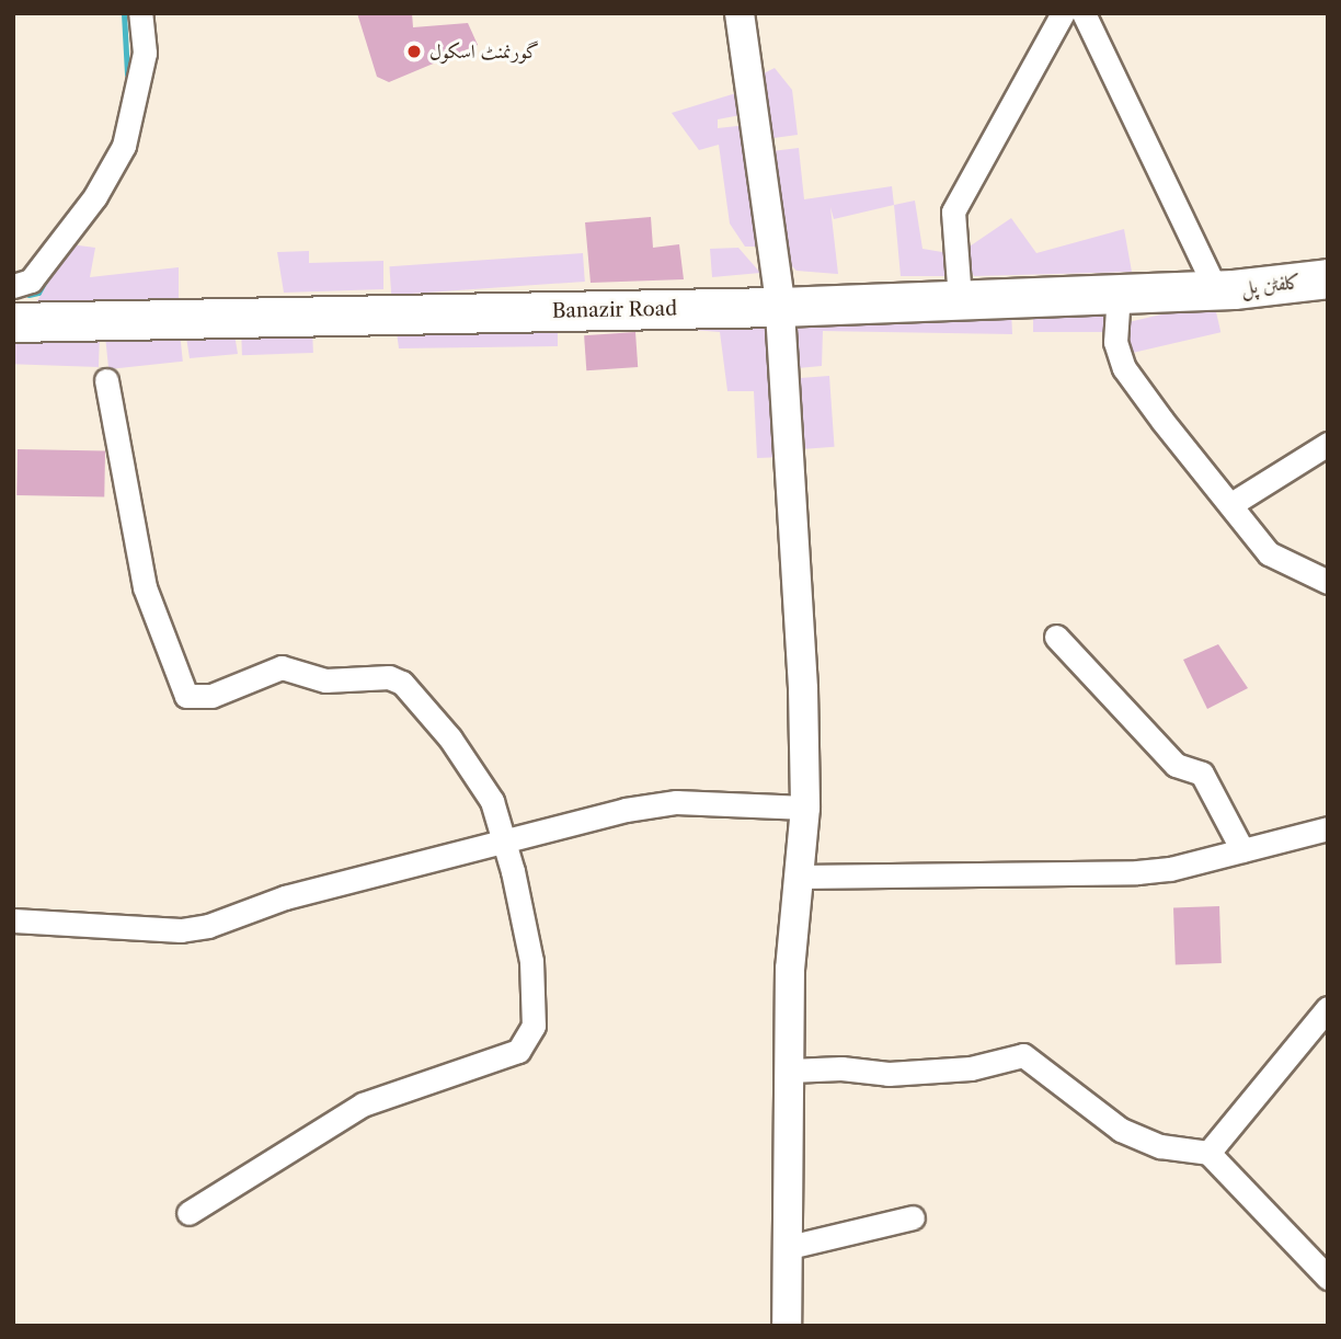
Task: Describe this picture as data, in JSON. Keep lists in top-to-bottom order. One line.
{"streets":{"highway":["کلفٹن پل","Banazir Road"]},"crossings":[["کلفٹن پل","Banazir Road"]],"places":["گورنمنٹ اسکول"]}
